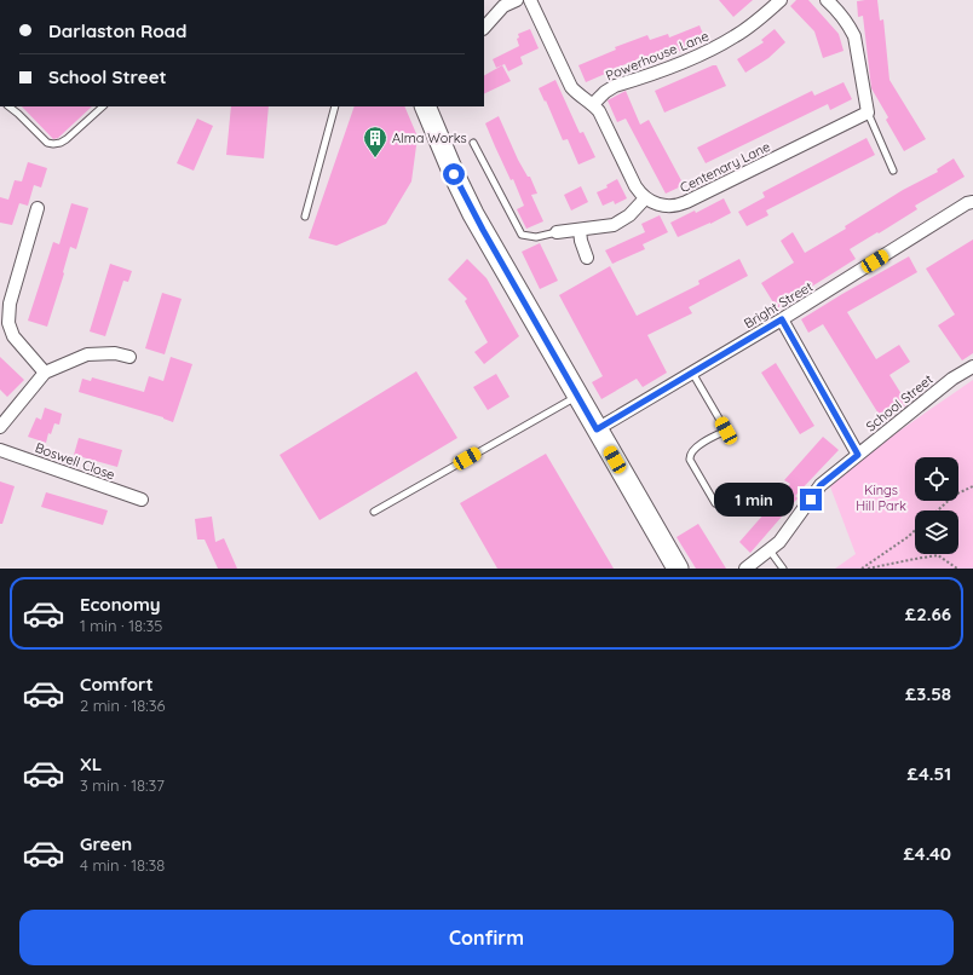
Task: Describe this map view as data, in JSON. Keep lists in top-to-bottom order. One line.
{"streets":{"street":["Powerhouse Lane","Centenary Lane","Bright Street","School Street","Boswell Close"]},"parks":["Kings Hill Park"],"places":{"building":["Alma Works"]},"page":{"banner":["Darlaston Road","School Street"],"bubble":"1 min","list":[{"name":"Economy","note":"1 min · 18:35","value":"£2.66"},{"name":"Comfort","note":"2 min · 18:36","value":"£3.58"},{"name":"XL","note":"3 min · 18:37","value":"£4.51"},{"name":"Green","note":"4 min · 18:38","value":"£4.40"}],"buttons":"Confirm"}}
